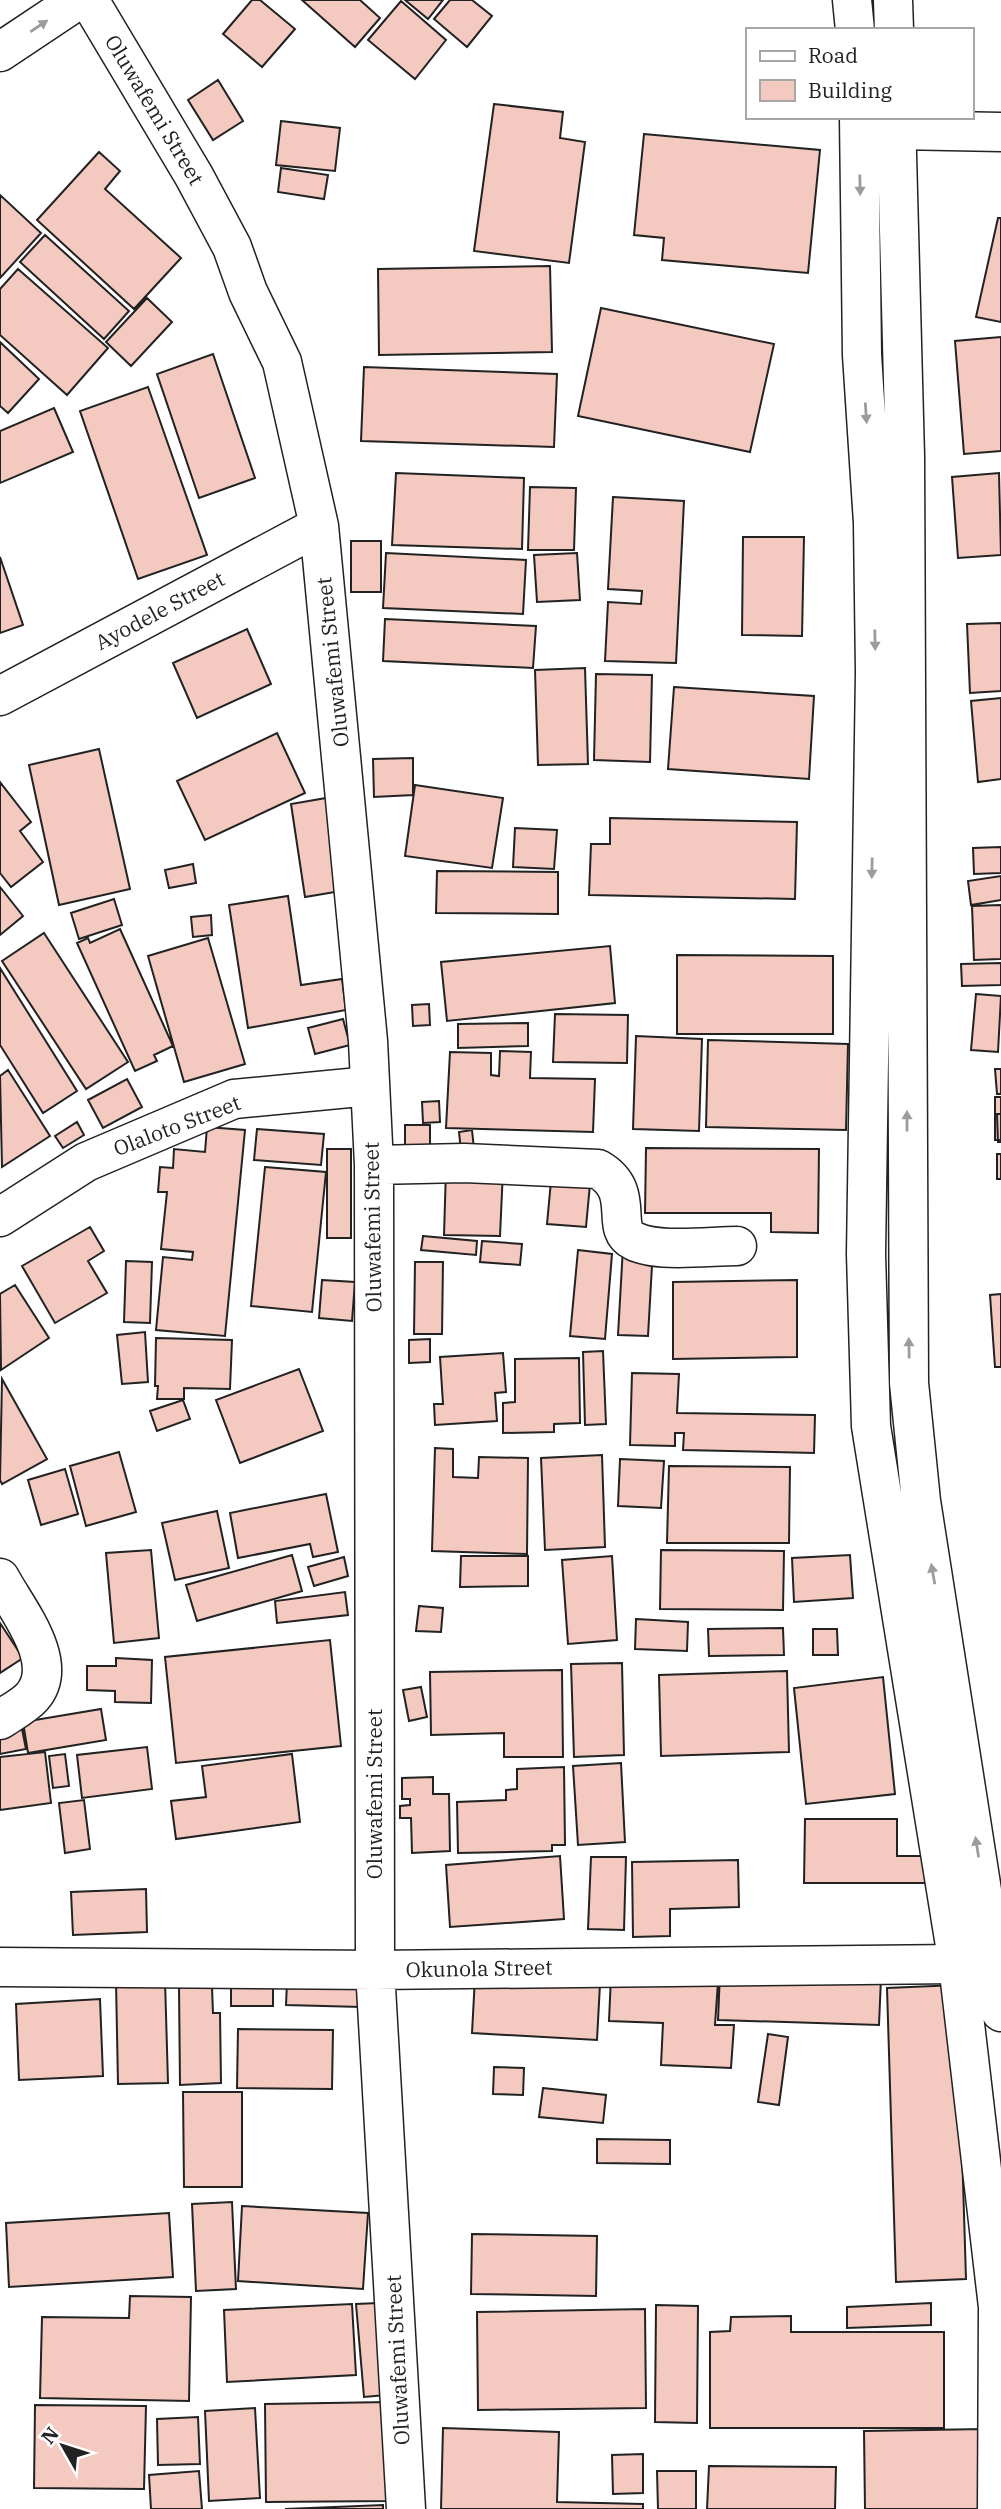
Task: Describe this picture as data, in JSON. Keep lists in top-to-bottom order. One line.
{"streets":{"street":["Oluwafemi Street","Ayodele Street","Olaloto Street","Okunola Street"]},"crossings":[["Oluwafemi Street","Ayodele Street"],["Oluwafemi Street","Olaloto Street"],["Oluwafemi Street","Okunola Street"]],"legend":["Road","Building"],"north":"top left"}
